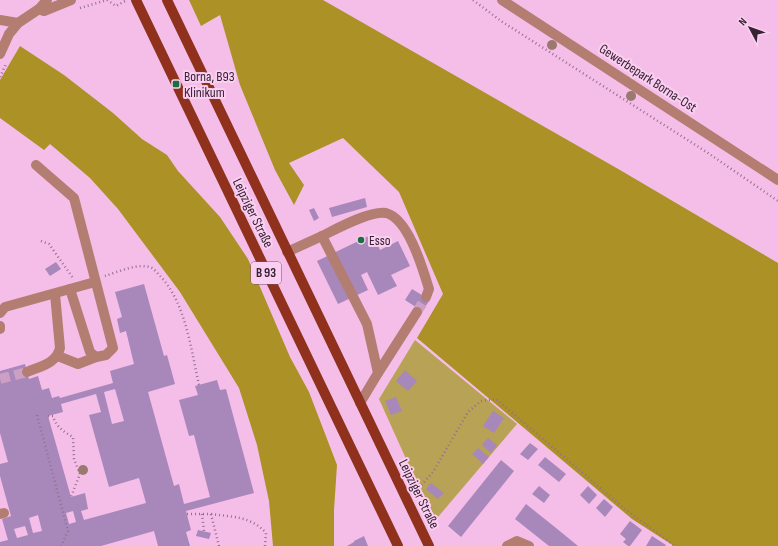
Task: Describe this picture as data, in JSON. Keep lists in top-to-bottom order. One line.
{"streets":{"main road":["Leipziger Straße","B 93"],"street":["Gewerbepark Borna-Ost"]},"places":{"transit":["Borna, B93 Klinikum"],"other":["Esso"]},"north":"top left"}
